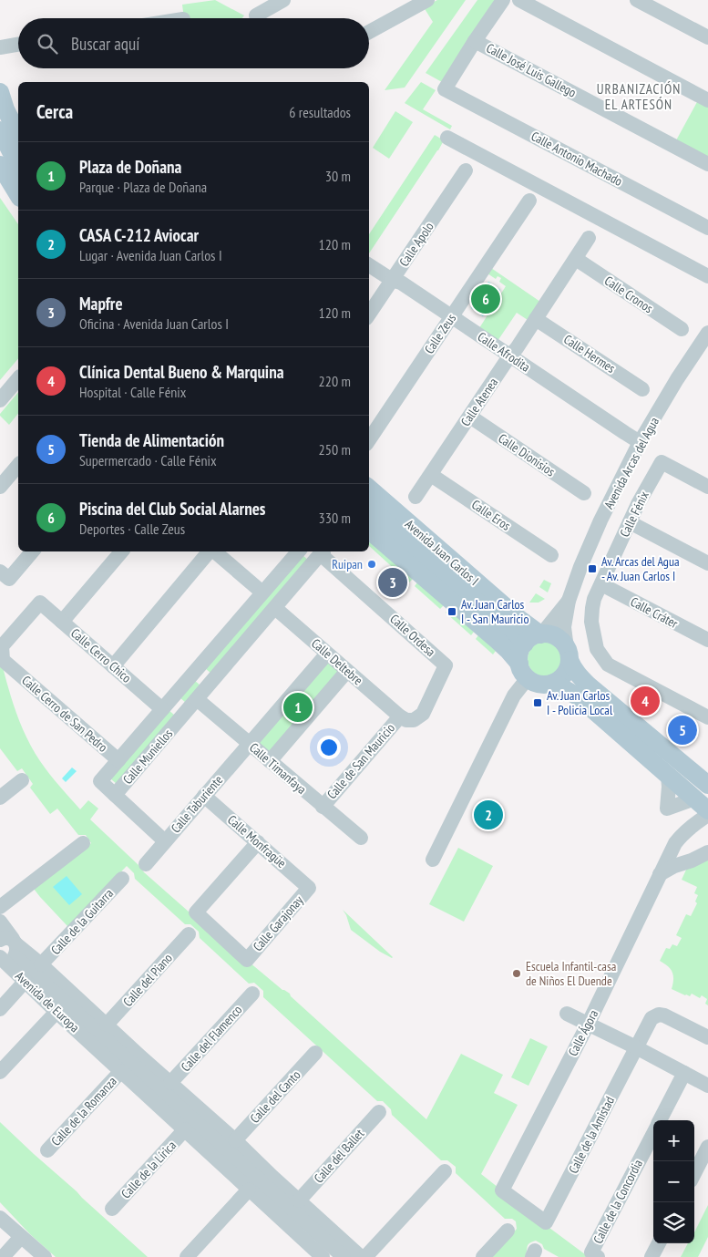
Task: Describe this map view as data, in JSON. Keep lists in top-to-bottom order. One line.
{"streets":{"main road":["Avenida Juan Carlos I"],"street":["Calle José Luis Gallego","Calle Antonio Machado","Calle Apolo","Calle Cronos","Calle Zeus","Calle Afrodita","Calle Hermes","Calle Atenea","Calle Dionisios","Avenida Arcas del Agua","Calle Fénix","Calle Eros","Calle Cráter","Calle Ordesa","Calle Cerro Chico","Calle Deltebre","Calle Cerro de San Pedro","Calle Muniellos","Calle de San Mauricio","Calle Timanfaya","Calle Taburiente","Calle Monfragüe","Calle de la Guitarra","Calle Garajonay","Calle del Piano","Avenida de Europa","Calle Ágora","Calle del Flamenco","Calle del Canto","Calle de la Romanza","Calle de la Amistad","Calle del Ballet","Calle de la Lírica","Calle de la Concordia"]},"crossings":[["Calle José Luis Gallego","Calle Antonio Machado"],["Calle Apolo","Calle Afrodita"],["Calle Cronos","Calle Atenea"],["Calle Zeus","Calle Afrodita"],["Calle Afrodita","Calle Atenea"],["Calle Afrodita","Avenida Arcas del Agua"],["Calle Hermes","Calle Atenea"],["Calle Atenea","Calle Dionisios"],["Calle Atenea","Calle Eros"],["Avenida Arcas del Agua","Avenida Juan Carlos I"],["Calle Fénix","Calle Cráter"],["Calle Ordesa","Calle Deltebre"],["Calle Ordesa","Calle de San Mauricio"],["Calle Cerro Chico","Calle Cerro de San Pedro"],["Calle Cerro Chico","Calle Muniellos"],["Calle Deltebre","Calle Muniellos"],["Calle Deltebre","Calle de San Mauricio"],["Calle Deltebre","Calle Taburiente"],["Calle Cerro de San Pedro","Calle Muniellos"],["Calle Muniellos","Calle Timanfaya"],["Calle de San Mauricio","Calle Timanfaya"],["Calle Timanfaya","Calle Taburiente"],["Calle Taburiente","Calle Monfragüe"],["Calle Monfragüe","Calle Garajonay"],["Calle de la Guitarra","Avenida de Europa"],["Calle del Piano","Avenida de Europa"],["Avenida de Europa","Calle del Flamenco"],["Avenida de Europa","Calle del Canto"],["Avenida de Europa","Calle de la Romanza"],["Avenida de Europa","Calle del Ballet"],["Avenida de Europa","Calle de la Lírica"],["Calle Ágora","Calle de la Amistad"]],"districts":["URBANIZACIÓN EL ARTESÓN"],"places":{"other":["Ruipan","Escuela Infantil-casa de Niños El Duende"],"transit":["Av. Arcas del Agua - Av. Juan Carlos I","Av. Juan Carlos I - San Mauricio","Av. Juan Carlos I - Policia Local"]},"page":{"search":"Buscar aquí","heading":["Cerca","6 resultados"],"list":[{"mark":"1","name":"Plaza de Doñana","note":"Parque · Plaza de Doñana","value":"30 m"},{"mark":"2","name":"CASA C-212 Aviocar","note":"Lugar · Avenida Juan Carlos I","value":"120 m"},{"mark":"3","name":"Mapfre","note":"Oficina · Avenida Juan Carlos I","value":"120 m"},{"mark":"4","name":"Clínica Dental Bueno & Marquina","note":"Hospital · Calle Fénix","value":"220 m"},{"mark":"5","name":"Tienda de Alimentación","note":"Supermercado · Calle Fénix","value":"250 m"},{"mark":"6","name":"Piscina del Club Social Alarnes","note":"Deportes · Calle Zeus","value":"330 m"}],"pins":["6","3","4","1","5","2"],"map_buttons":["+","−"]}}
